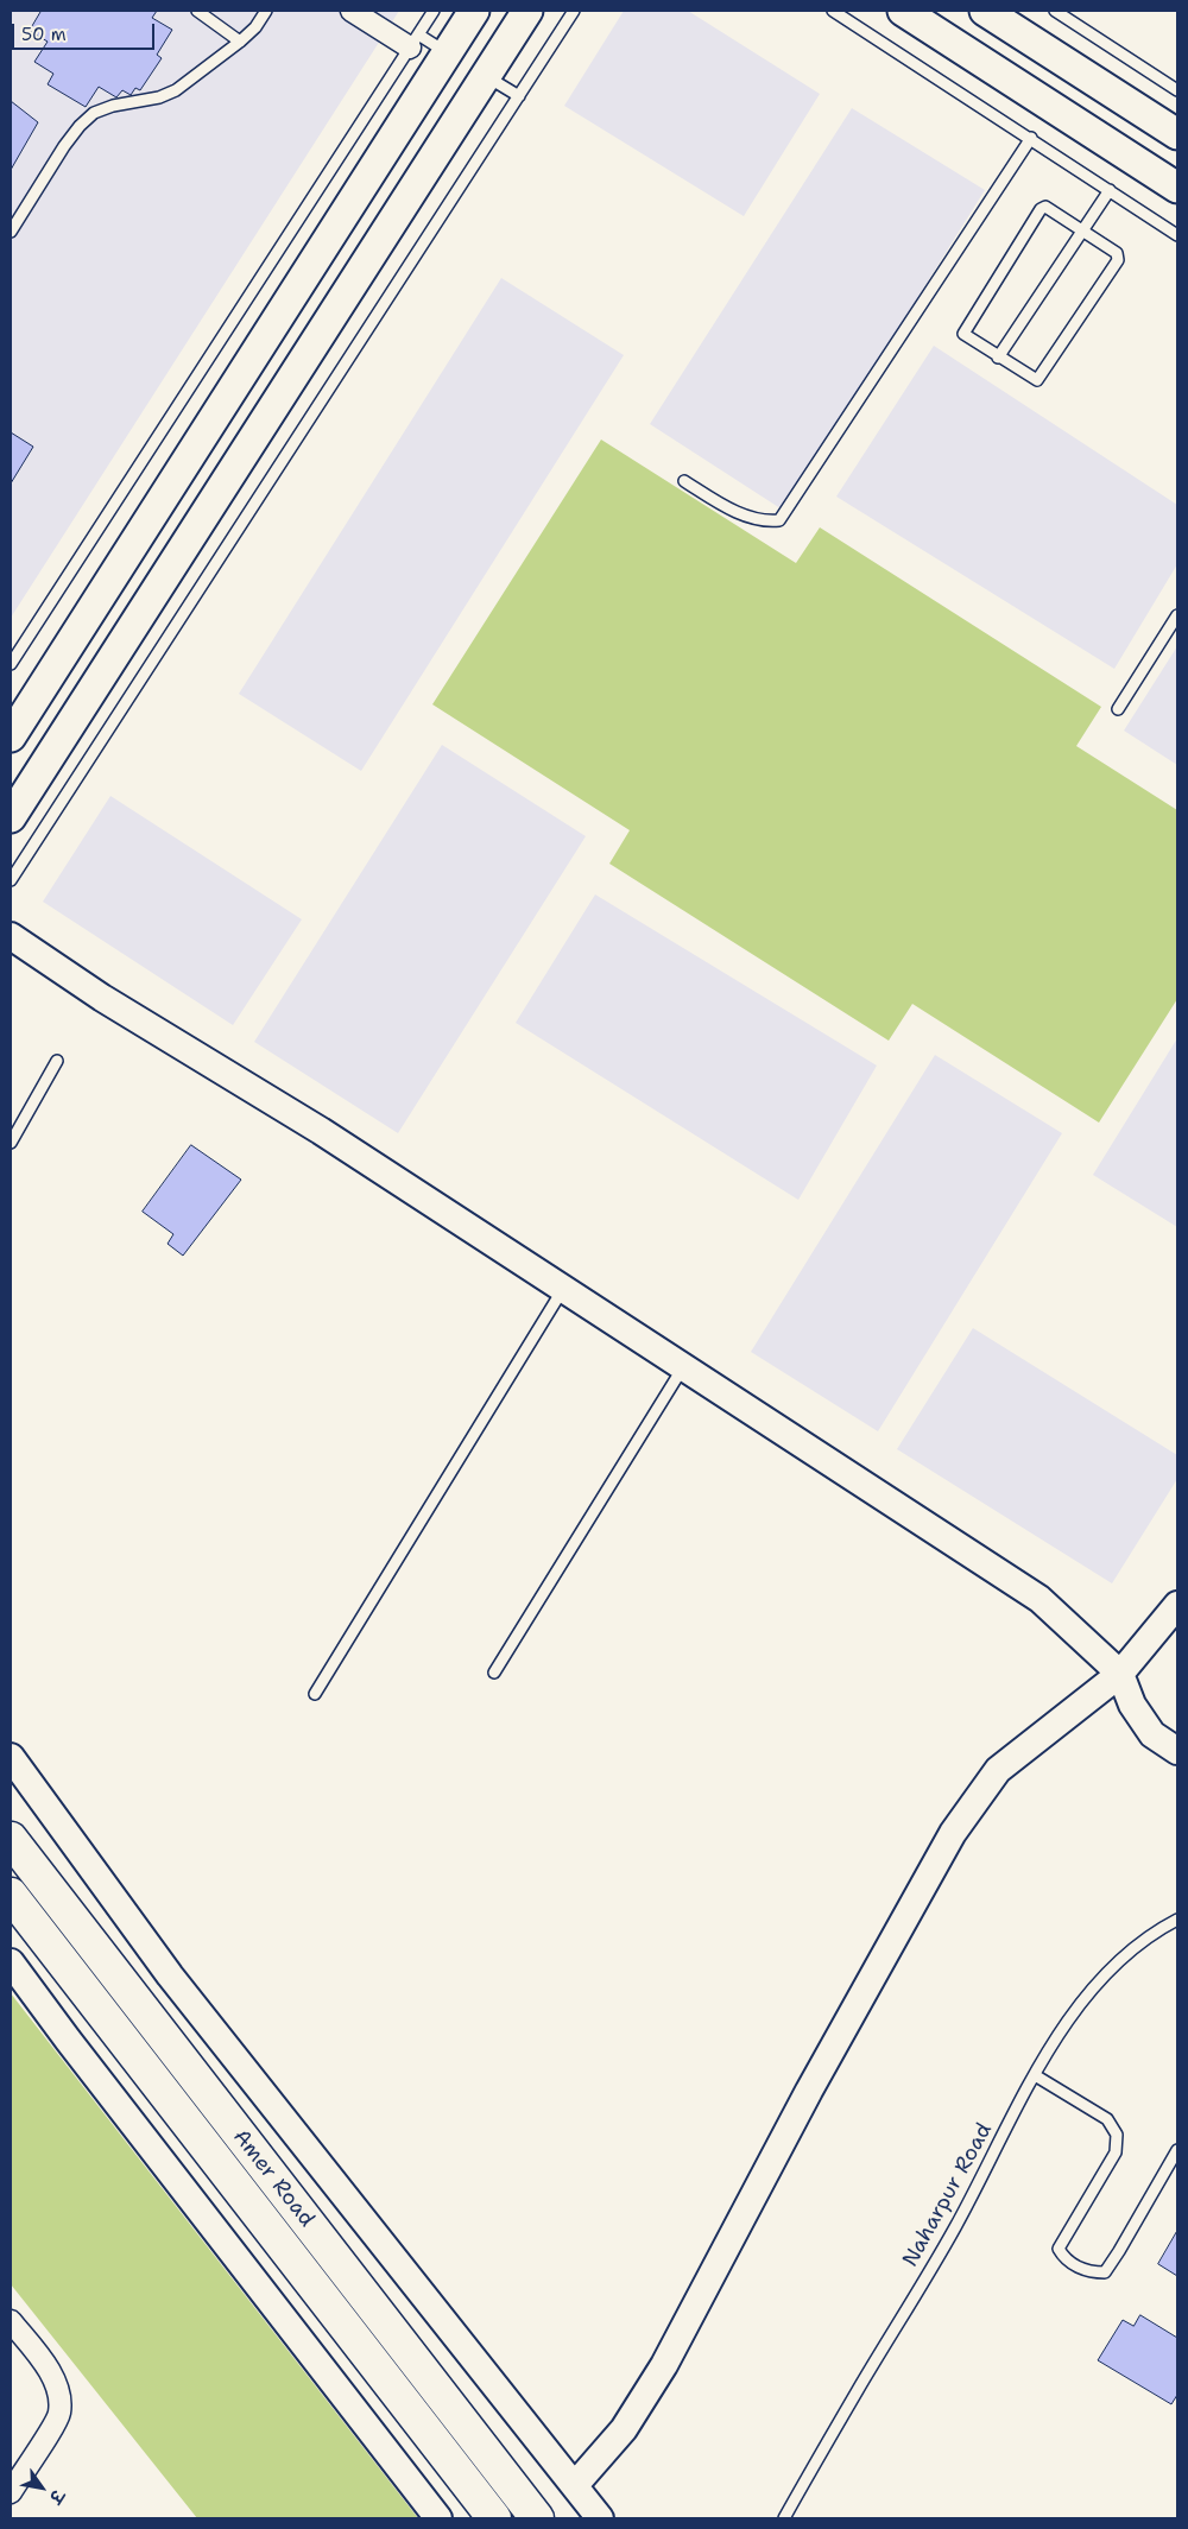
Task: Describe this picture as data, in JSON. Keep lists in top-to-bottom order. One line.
{"streets":{"highway":["Amer Road"],"lane":["Naharpur Road"]},"scale_bar":"50 m","north":"bottom right"}
